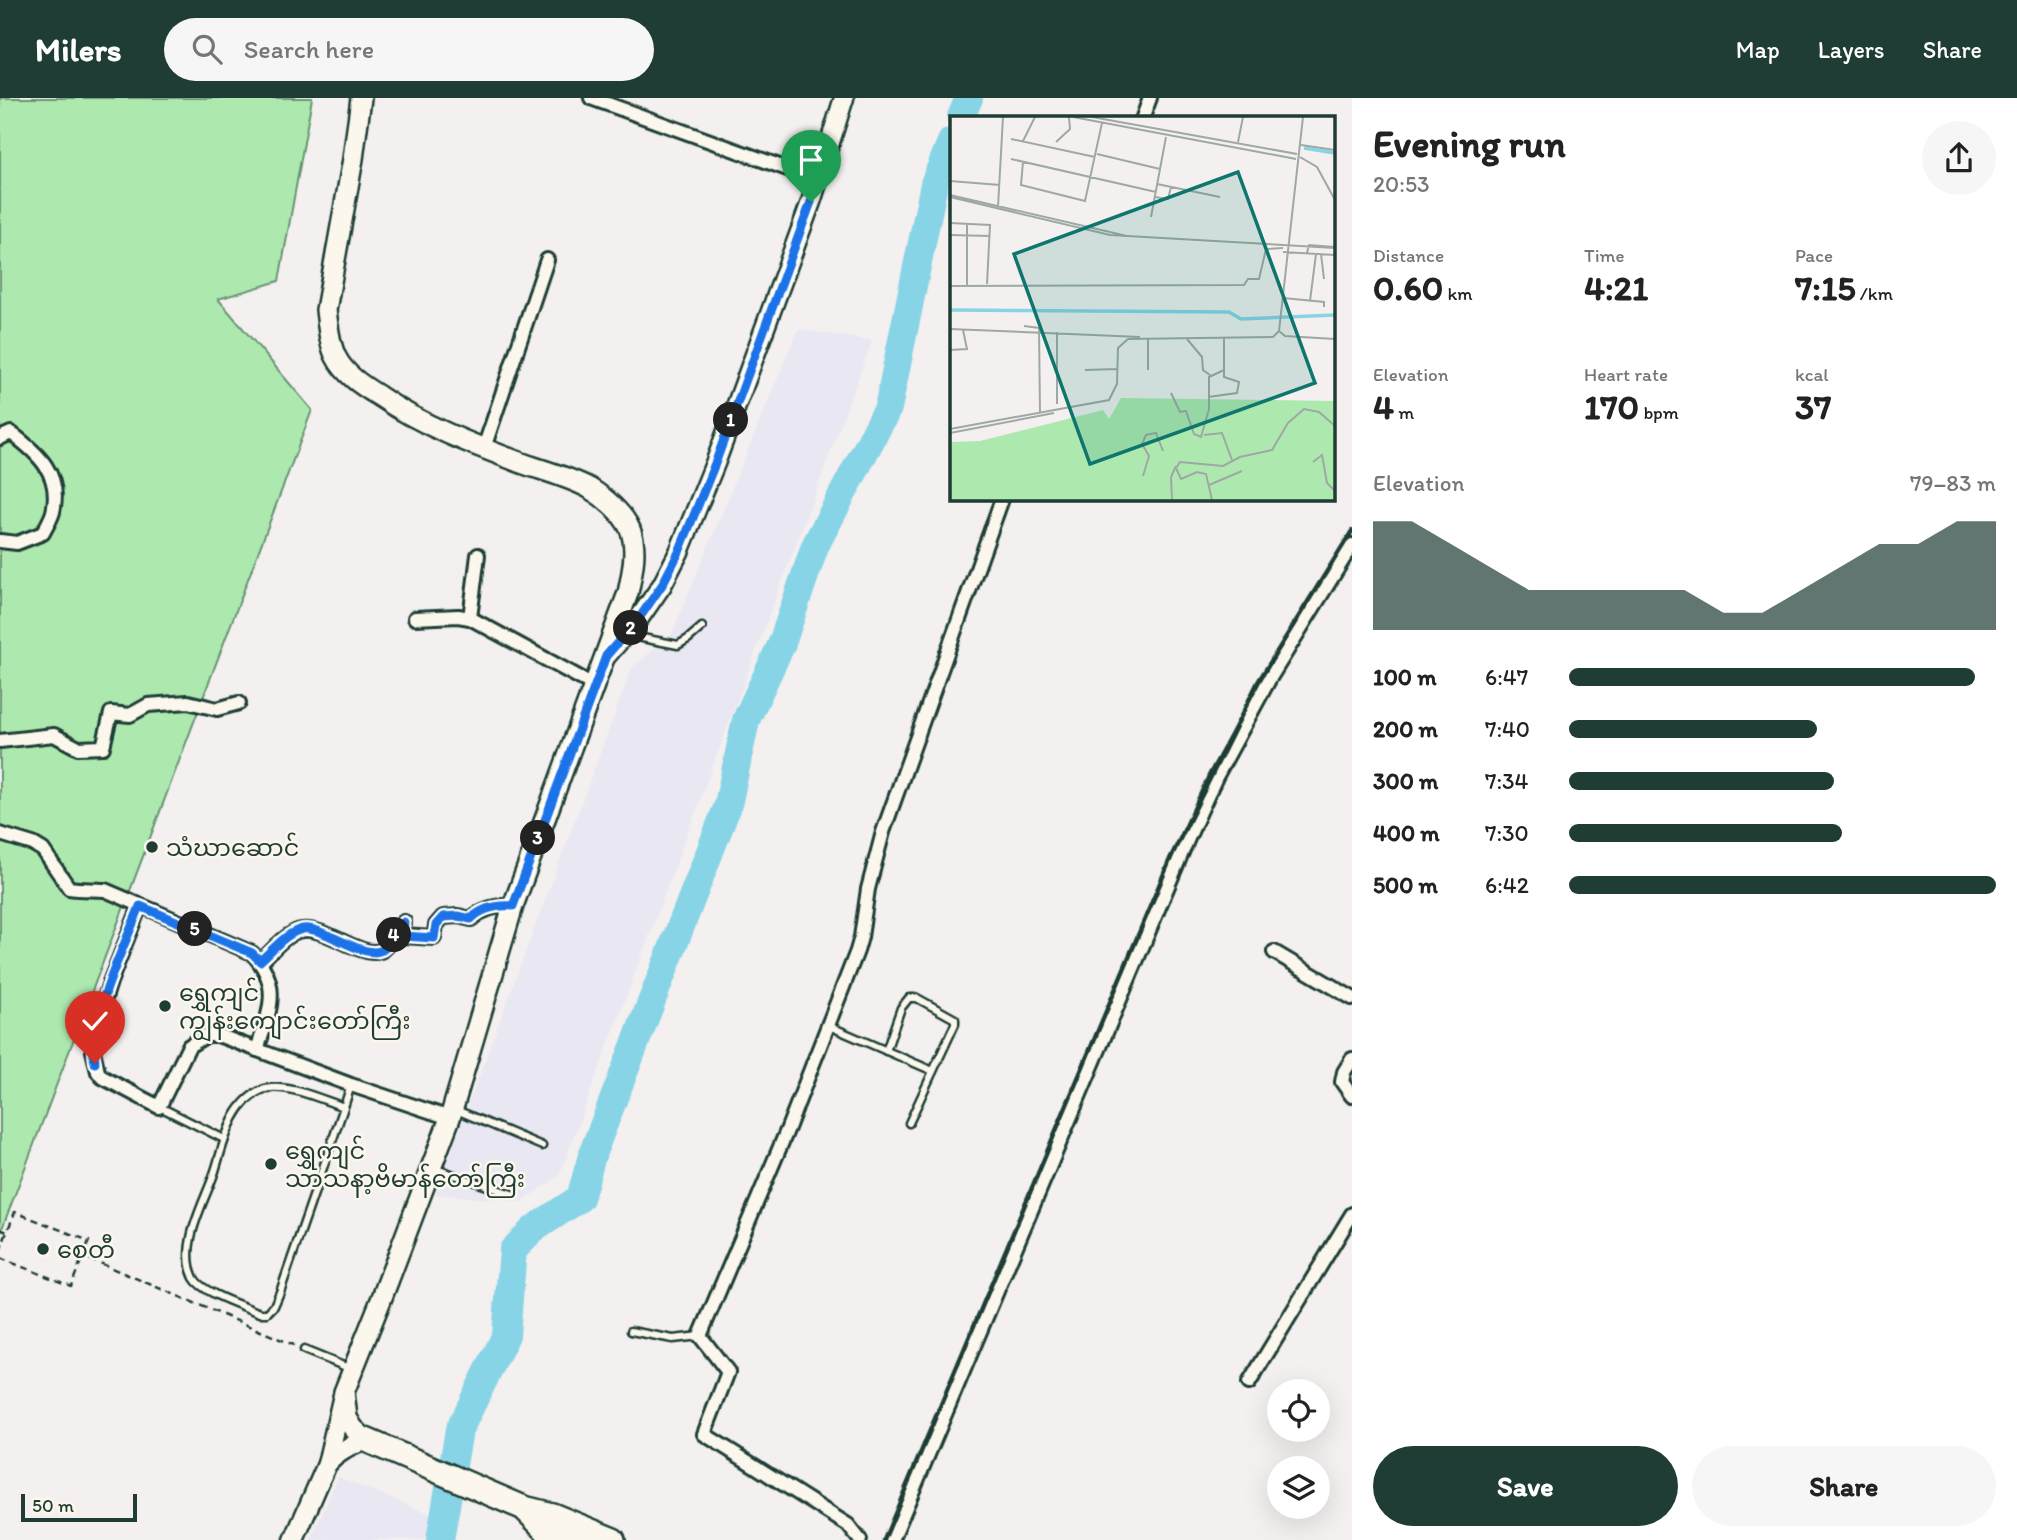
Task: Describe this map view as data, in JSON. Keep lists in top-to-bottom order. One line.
{"places":["သံဃာဆောင်","ရွှေကျင် ကျွန်းကျောင်းတော်ကြီး","ရွှေကျင် သာသနာ့ဗိမာန်တော်ကြီး","စေတီ"],"scale_bar":"50 m","page":{"header":"Milers","search":"Search here","nav":["Map","Layers","Share"],"heading":["Evening run","20:53"],"stats":[["Distance","0.60 km"],["Time","4:21"],["Pace","7:15 /km"],["Elevation","4 m"],["Heart rate","170 bpm"],["kcal","37"]],"pins":["1","2","3","5","4"],"chart":["Elevation","79–83 m"],"list":[{"name":"100 m","note":"6:47"},{"name":"200 m","note":"7:40"},{"name":"300 m","note":"7:34"},{"name":"400 m","note":"7:30"},{"name":"500 m","note":"6:42"}],"buttons":["Save","Share"],"scale":"50 m"}}
